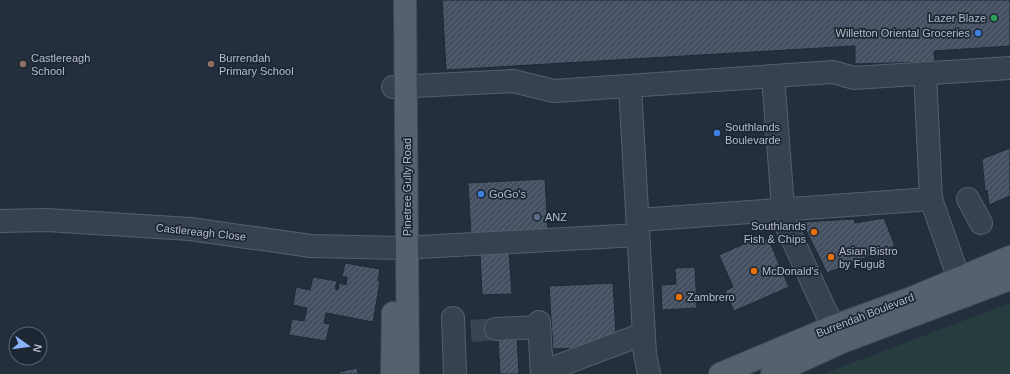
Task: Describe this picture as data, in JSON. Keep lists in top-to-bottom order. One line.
{"streets":{"main road":["Pinetree Gully Road","Burrendah Boulevard"],"street":["Castlereagh Close"]},"crossings":[["Pinetree Gully Road","Castlereagh Close"]],"places":["Lazer Blaze","Willetton Oriental Groceries","Castlereagh School","Burrendah Primary School","Southlands Boulevarde","GoGo's","ANZ","Southlands Fish & Chips","Asian Bistro by Fugu8","McDonald's","Zambrero"],"north":"right"}
